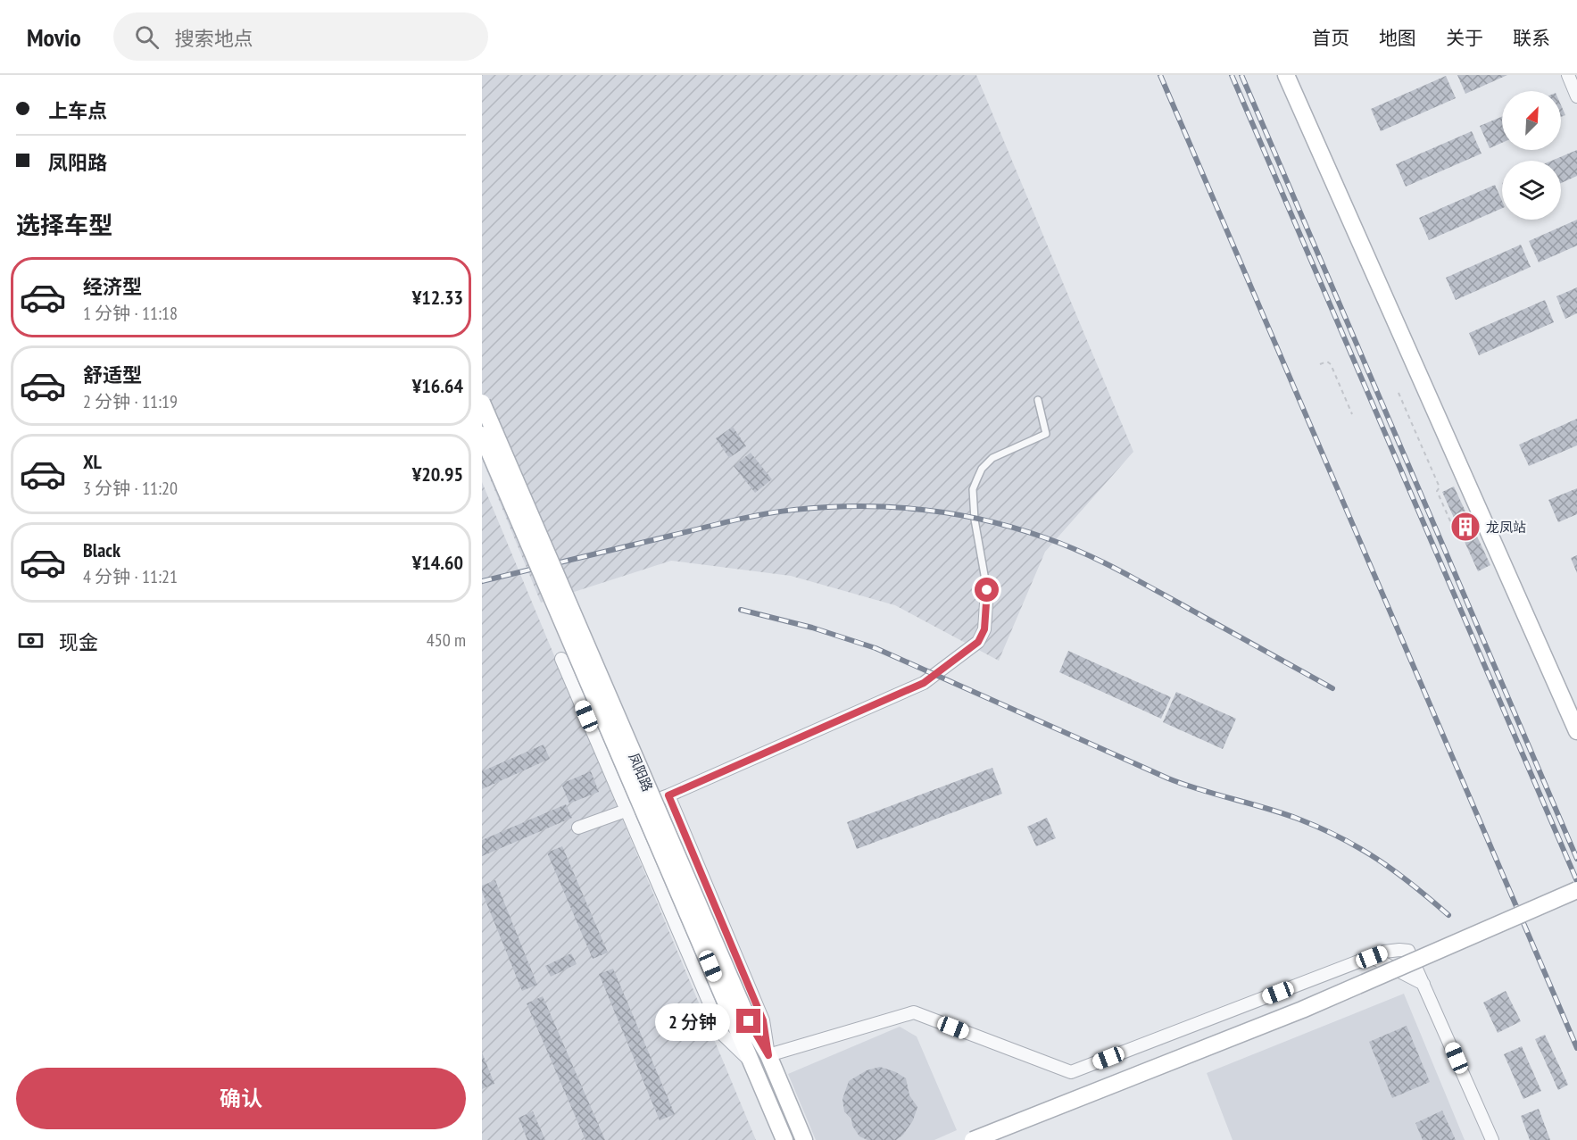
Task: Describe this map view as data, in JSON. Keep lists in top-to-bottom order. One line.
{"streets":{"main road":["凤阳路"]},"places":{"building":["龙凤站"]},"north":"top right","page":{"header":"Movio","search":"搜索地点","nav":["首页","地图","关于","联系"],"banner":["上车点","凤阳路"],"heading":"选择车型","list":[{"name":"经济型","note":"1 分钟 · 11:18","value":"¥12.33"},{"name":"舒适型","note":"2 分钟 · 11:19","value":"¥16.64"},{"name":"XL","note":"3 分钟 · 11:20","value":"¥20.95"},{"name":"Black","note":"4 分钟 · 11:21","value":"¥14.60"}],"pay":["现金","450 m"],"bubble":"2 分钟","buttons":"确认"}}
